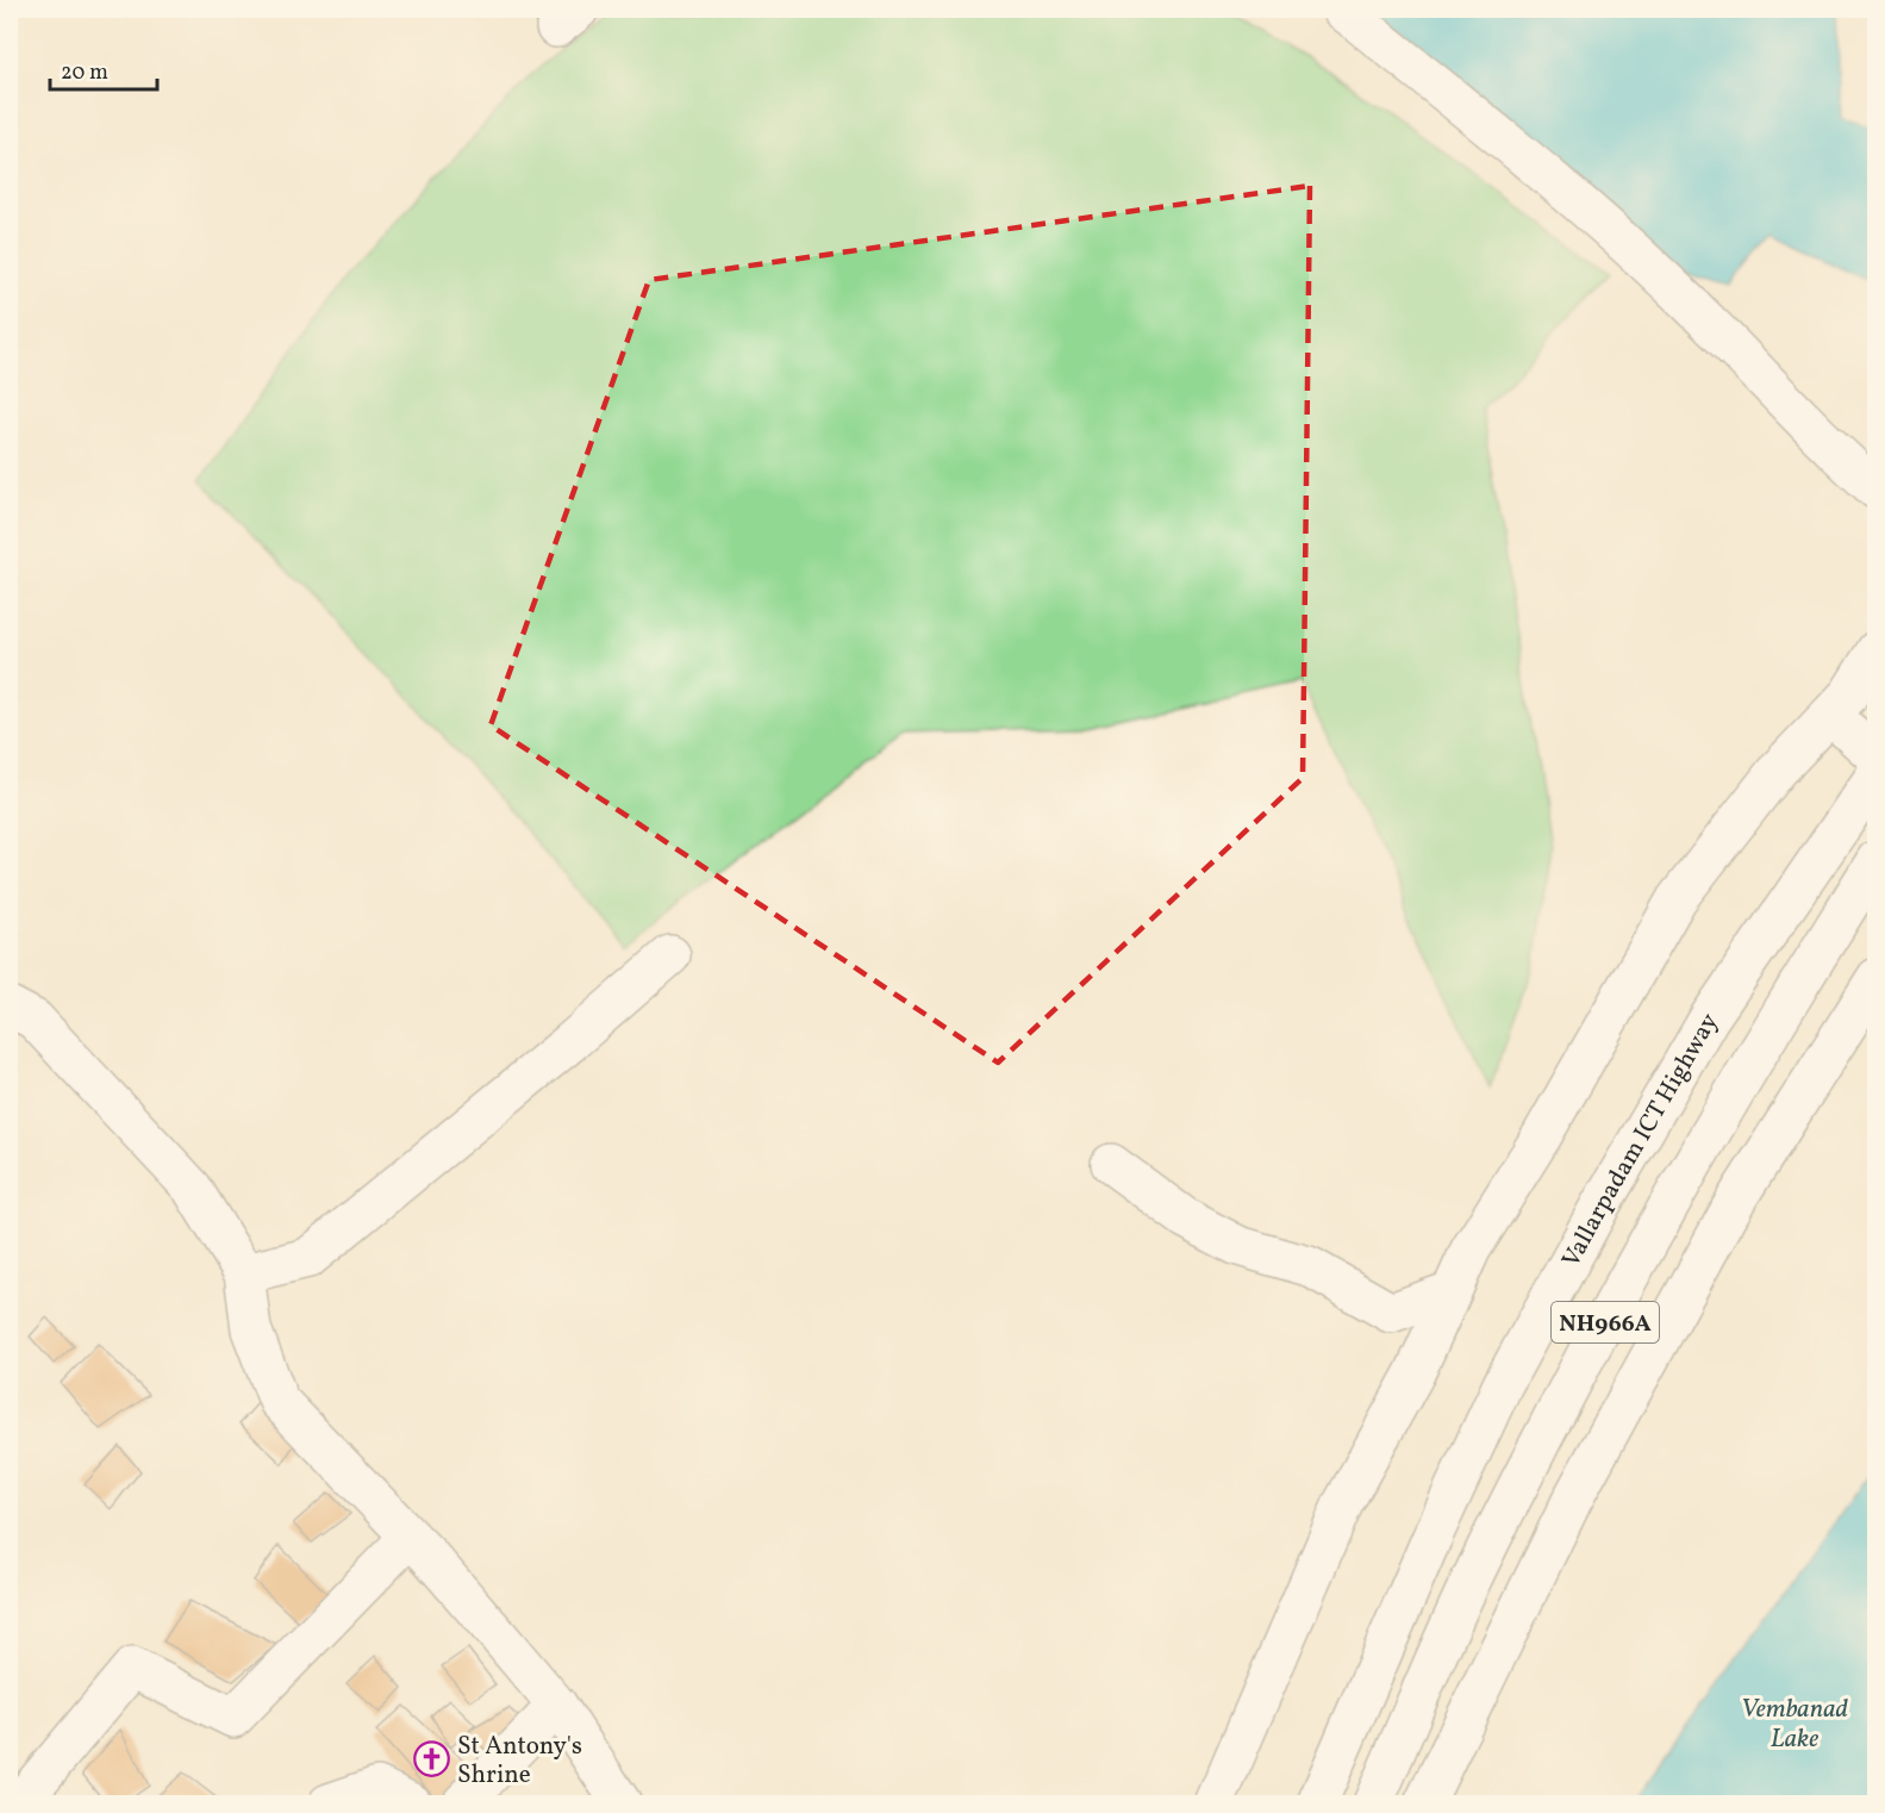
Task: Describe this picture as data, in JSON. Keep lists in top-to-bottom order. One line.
{"streets":{"main road":["Vallarpadam ICT Highway","NH966A"]},"water":["Vembanad Lake"],"places":{"church":["St Antony's Shrine"]},"scale_bar":"20 m"}
